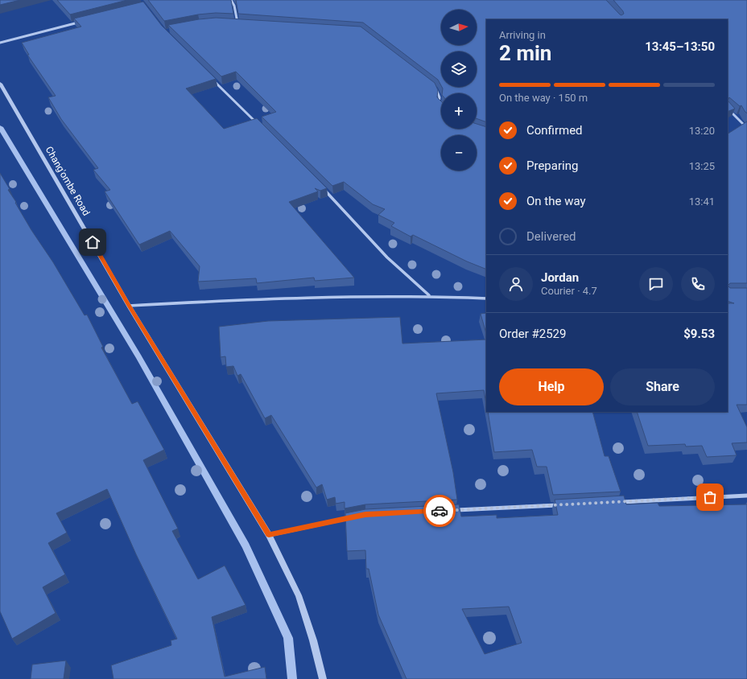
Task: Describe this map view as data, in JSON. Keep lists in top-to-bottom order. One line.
{"streets":{"street":["Chang'ombe Road"]},"north":"right","page":{"map_buttons":["+","−"],"heading":["2 min","Arriving in","13:45–13:50"],"panel":["Jordan","Courier · 4.7","Order #2529","$9.53"],"bar":"On the way · 150 m","list":[["Confirmed","13:20"],["Preparing","13:25"],["On the way","13:41"],"Delivered"],"buttons":["Help","Share"]}}
